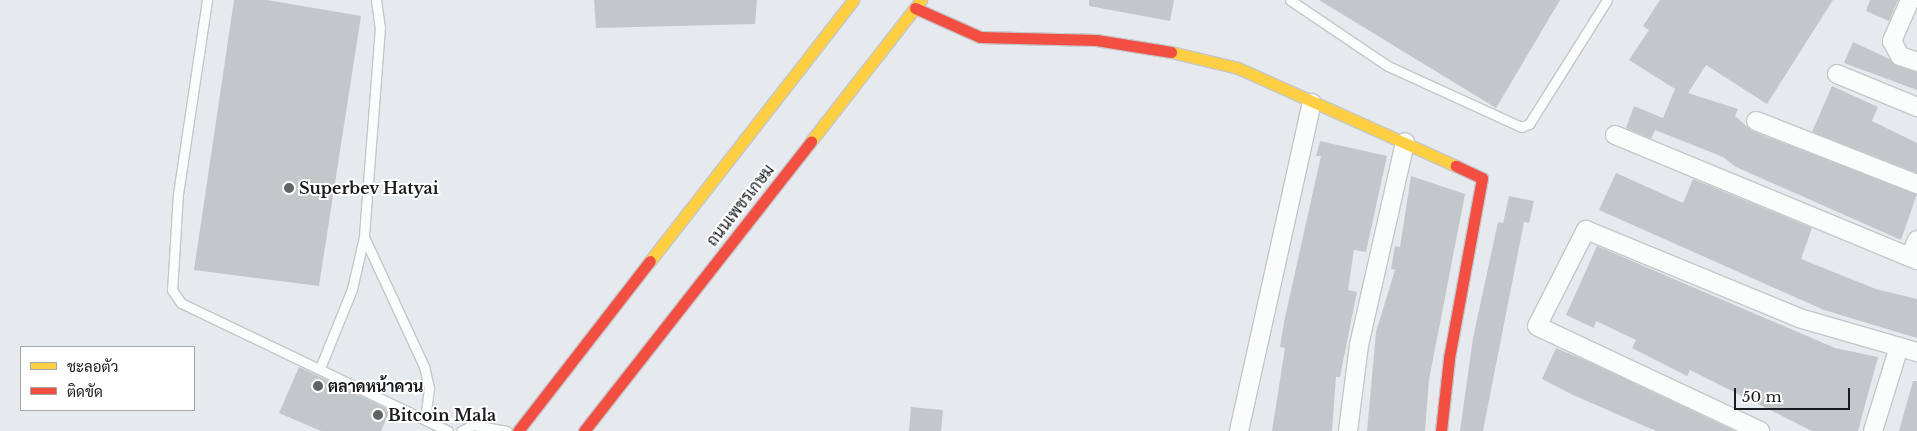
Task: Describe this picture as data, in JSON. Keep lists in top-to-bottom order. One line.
{"streets":{"main road":["ถนนเพชรเกษม"]},"places":["Superbev Hatyai","ตลาดหน้าควน","Bitcoin Mala"],"legend":["ชะลอตัว","ติดขัด"],"scale_bar":"50 m"}
